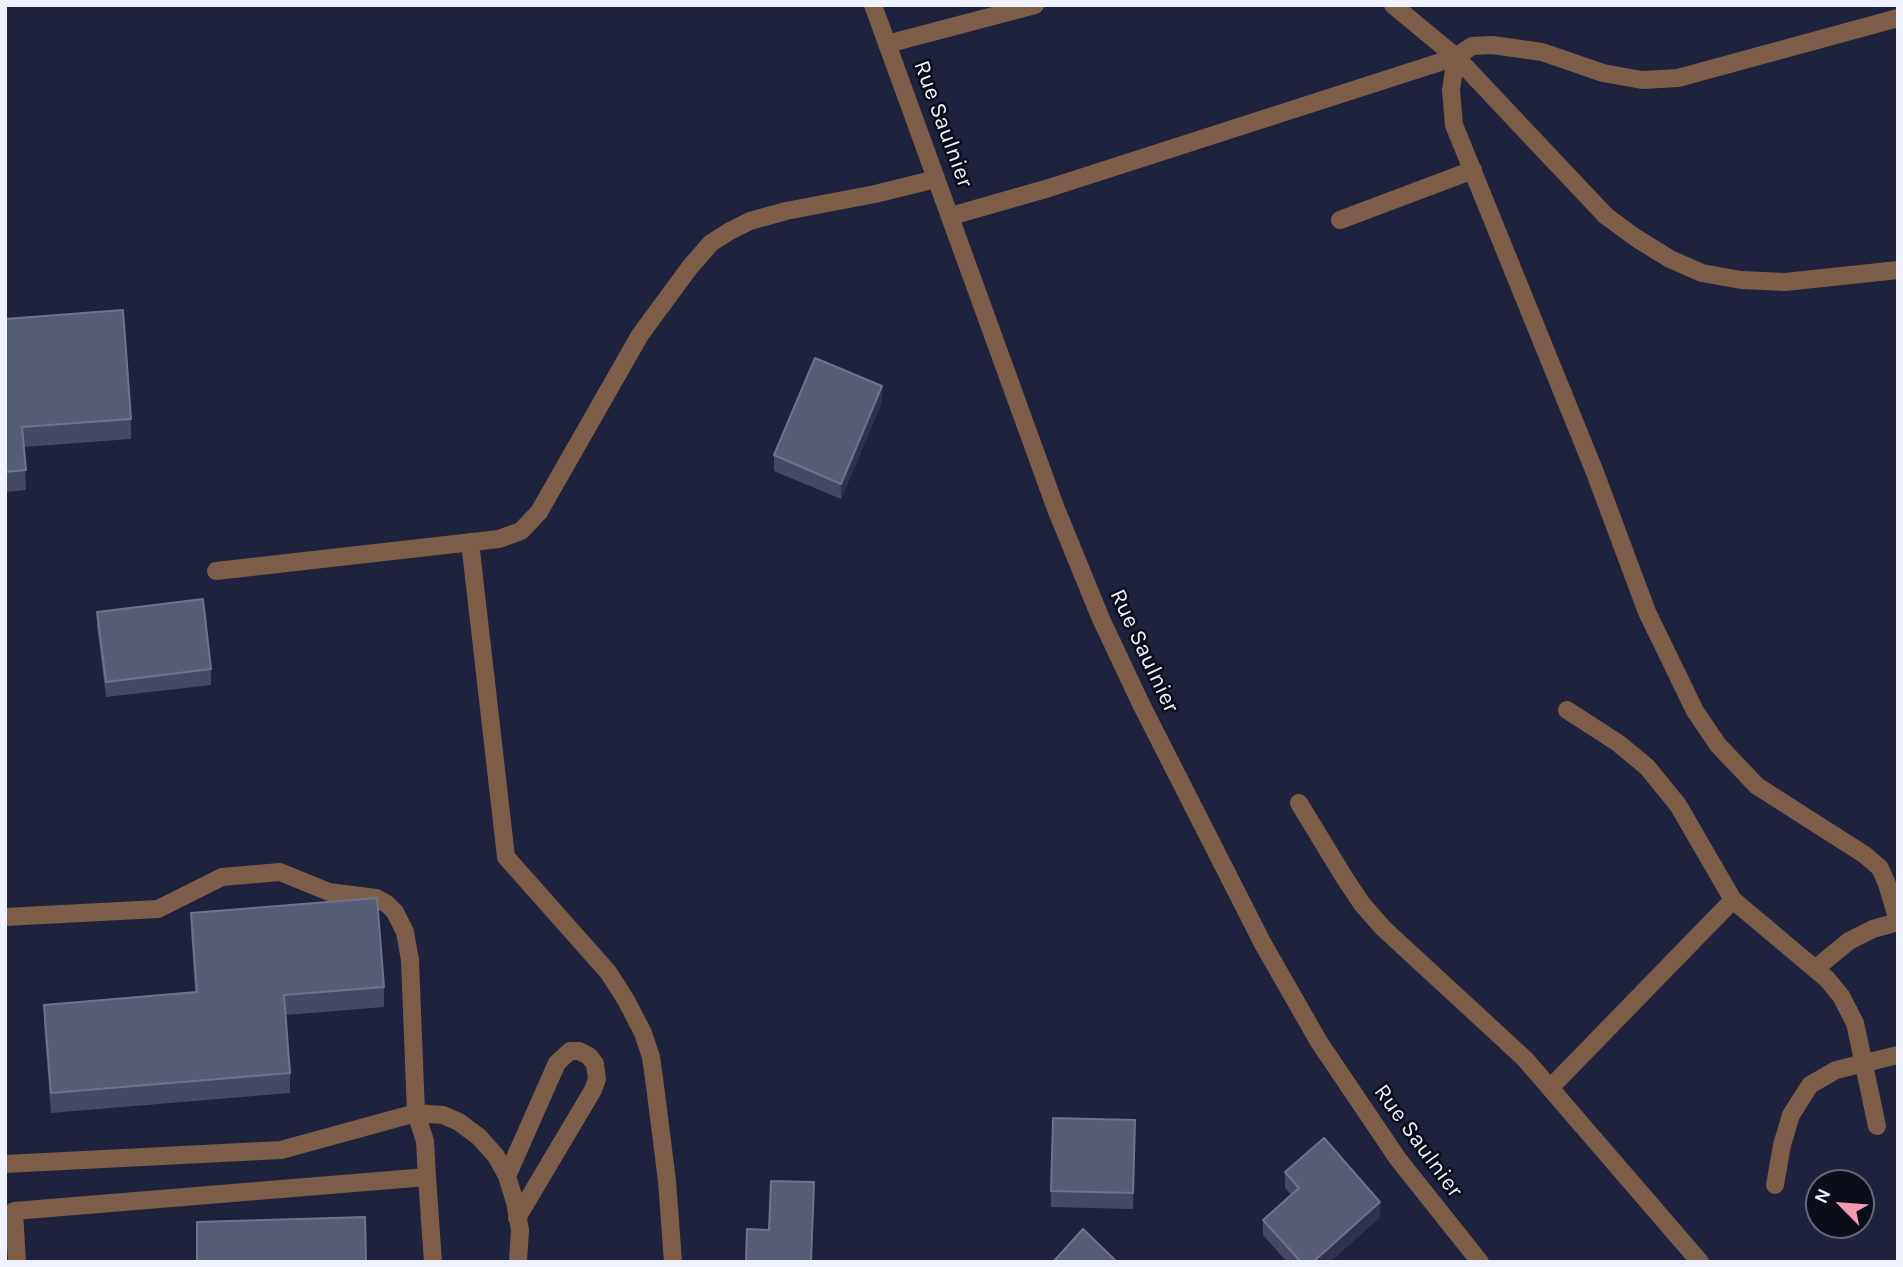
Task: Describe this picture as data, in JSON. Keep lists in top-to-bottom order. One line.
{"streets":{"street":["Rue Saulnier"]},"north":"top left"}
